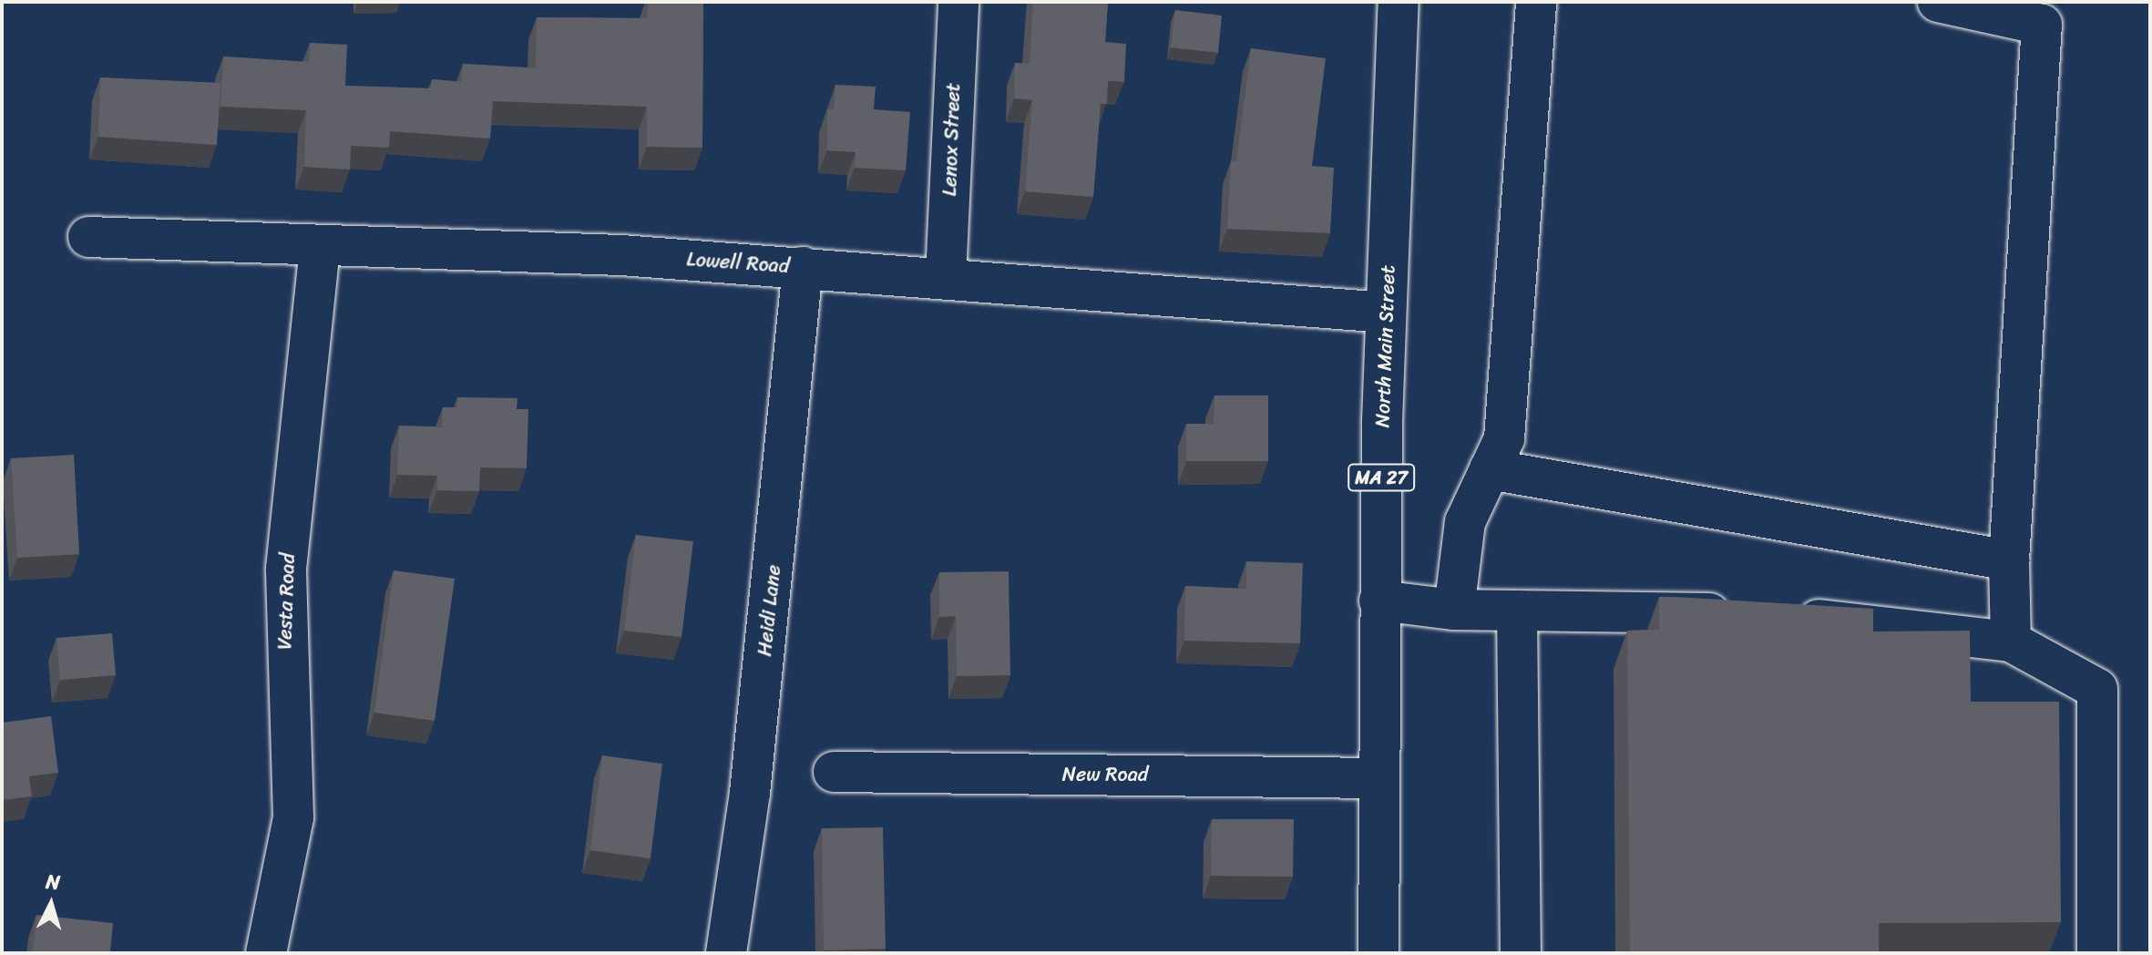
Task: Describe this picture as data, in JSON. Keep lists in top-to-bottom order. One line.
{"streets":{"street":["Lenox Street","Lowell Road","North Main Street","MA 27","Vesta Road","Heidi Lane","New Road"]},"crossings":[["Lenox Street","Lowell Road"],["Lowell Road","North Main Street"],["Lowell Road","Vesta Road"],["Lowell Road","Heidi Lane"],["North Main Street","New Road"]],"north":"top"}
